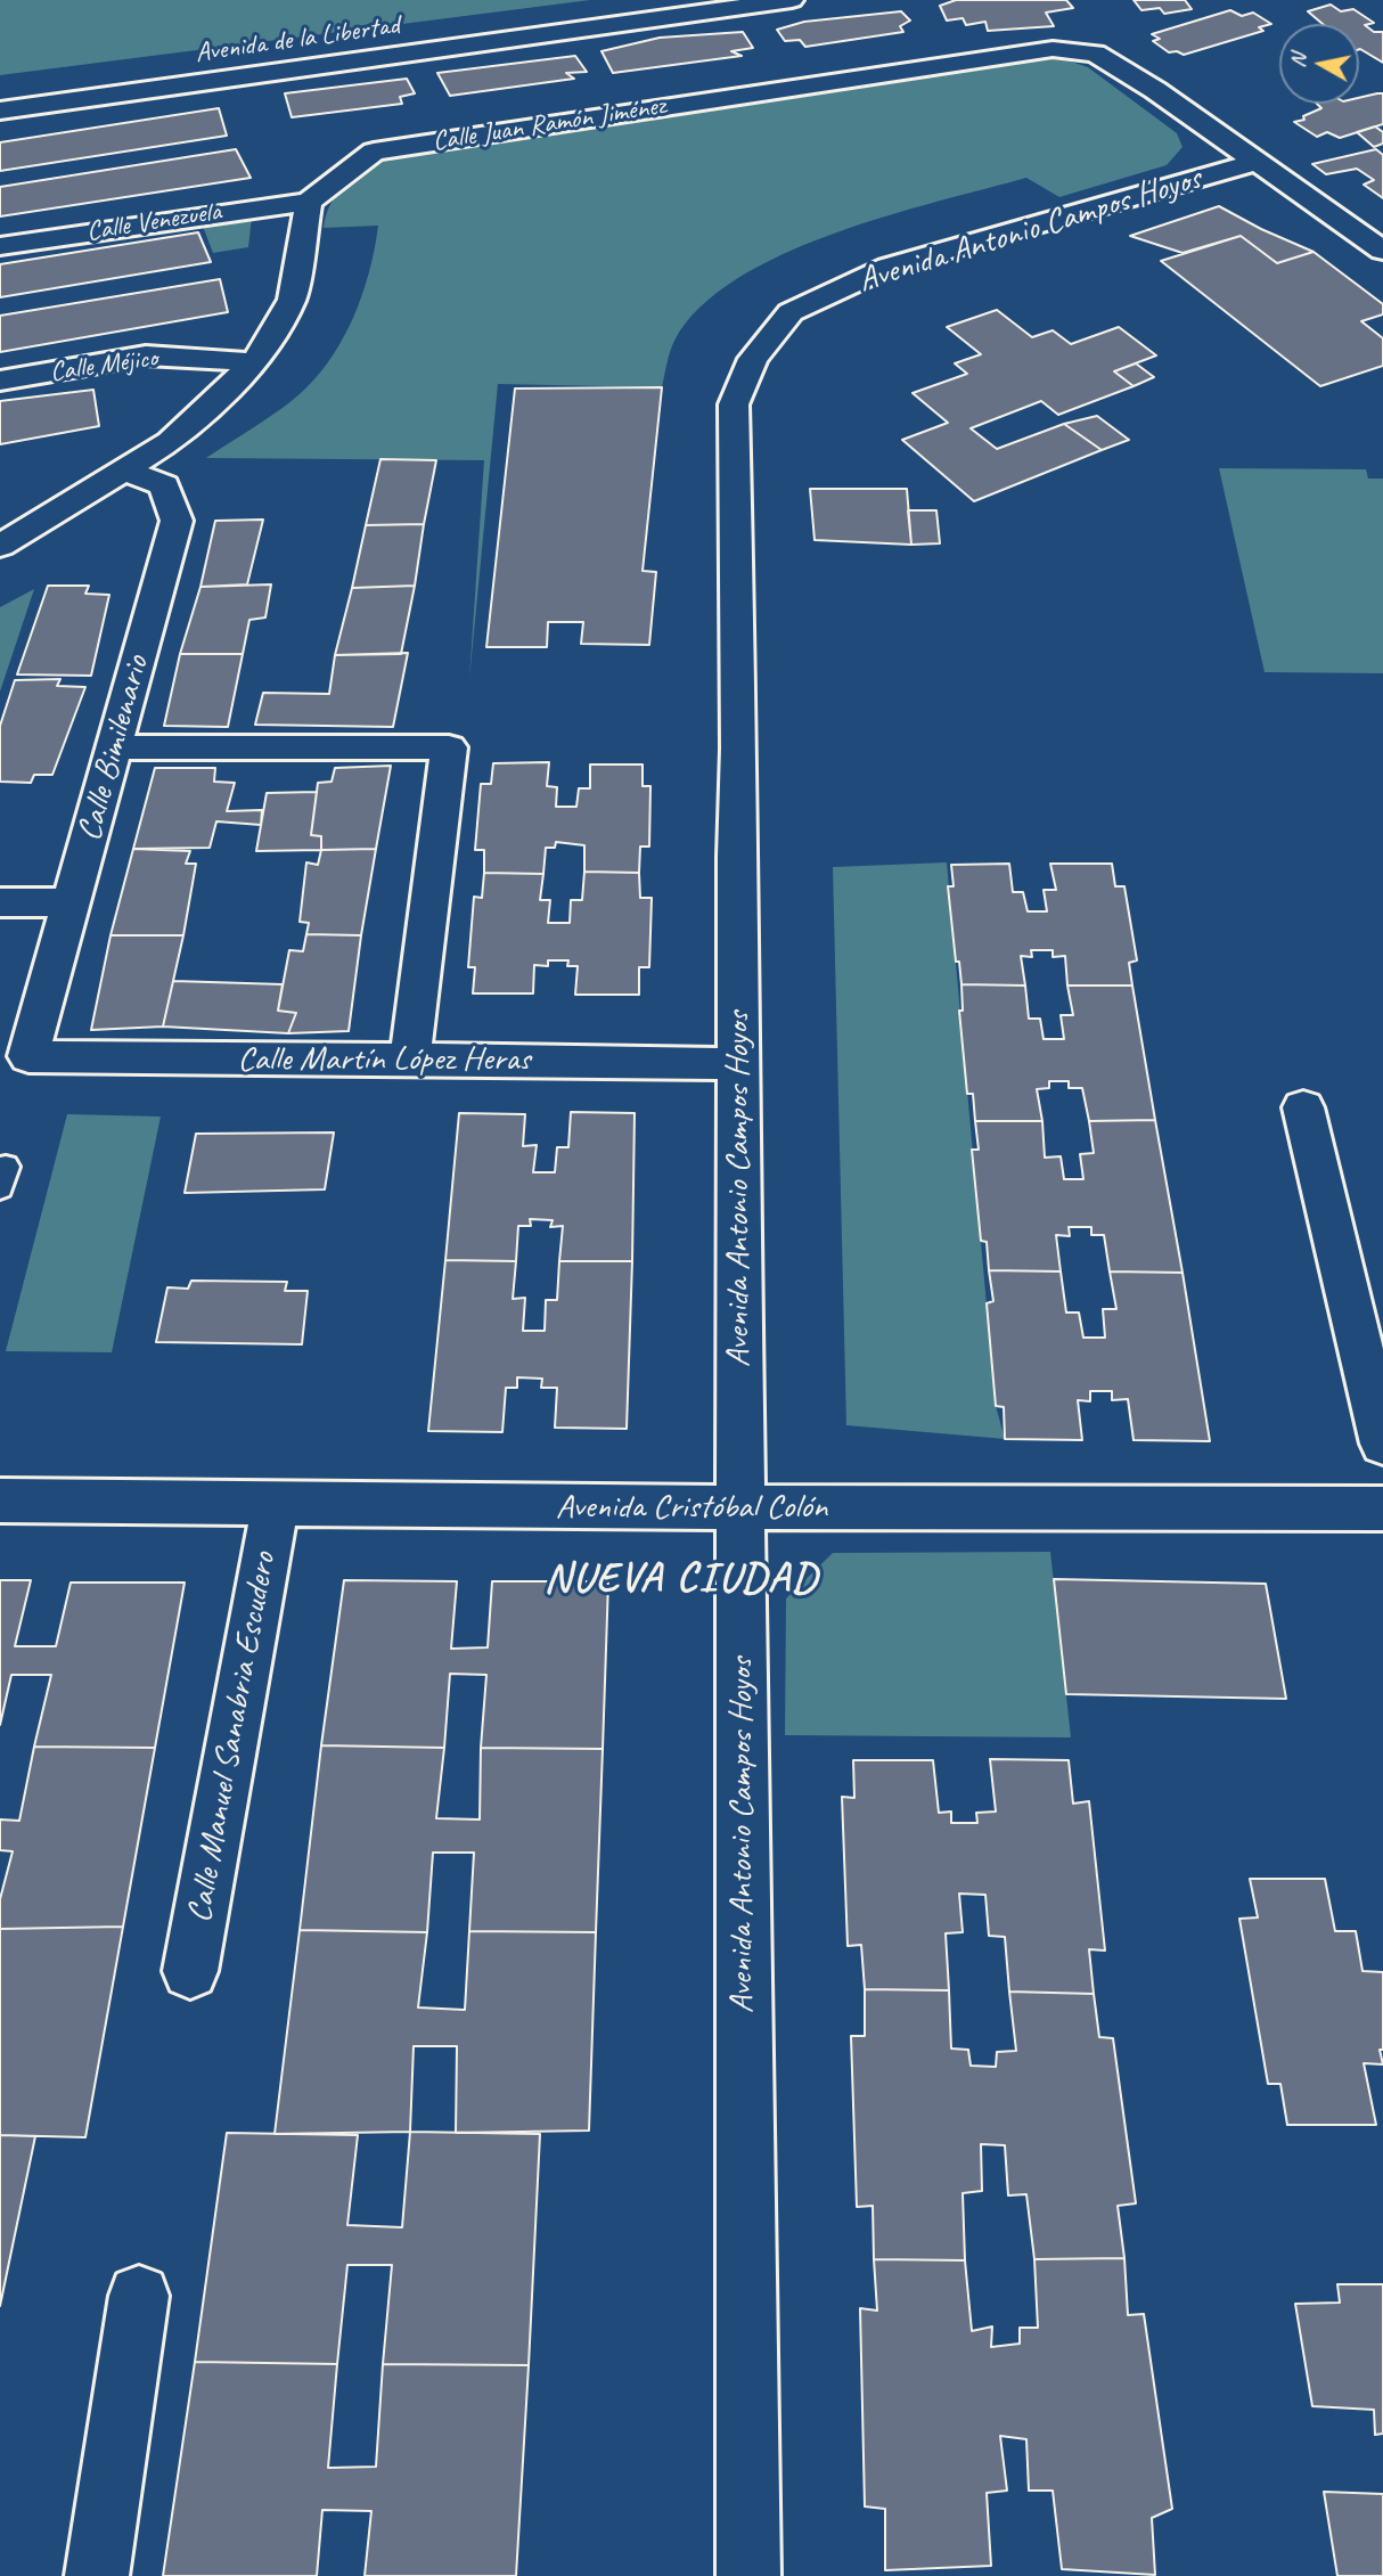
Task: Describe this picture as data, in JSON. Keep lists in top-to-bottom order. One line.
{"streets":{"street":["Avenida de la Libertad","Calle Juan Ramón Jiménez","Calle Venezuela","Avenida Antonio Campos Hoyos","Calle Méjico","Calle Bimilenario","Calle Martín López Heras","Avenida Cristóbal Colón","Calle Manuel Sanabria Escudero"]},"crossings":[["Calle Juan Ramón Jiménez","Calle Venezuela"],["Calle Juan Ramón Jiménez","Avenida Antonio Campos Hoyos"],["Avenida Antonio Campos Hoyos","Calle Martín López Heras"],["Avenida Antonio Campos Hoyos","Avenida Cristóbal Colón"],["Calle Bimilenario","Calle Martín López Heras"],["Avenida Cristóbal Colón","Calle Manuel Sanabria Escudero"]],"districts":["NUEVA CIUDAD"],"north":"left"}
